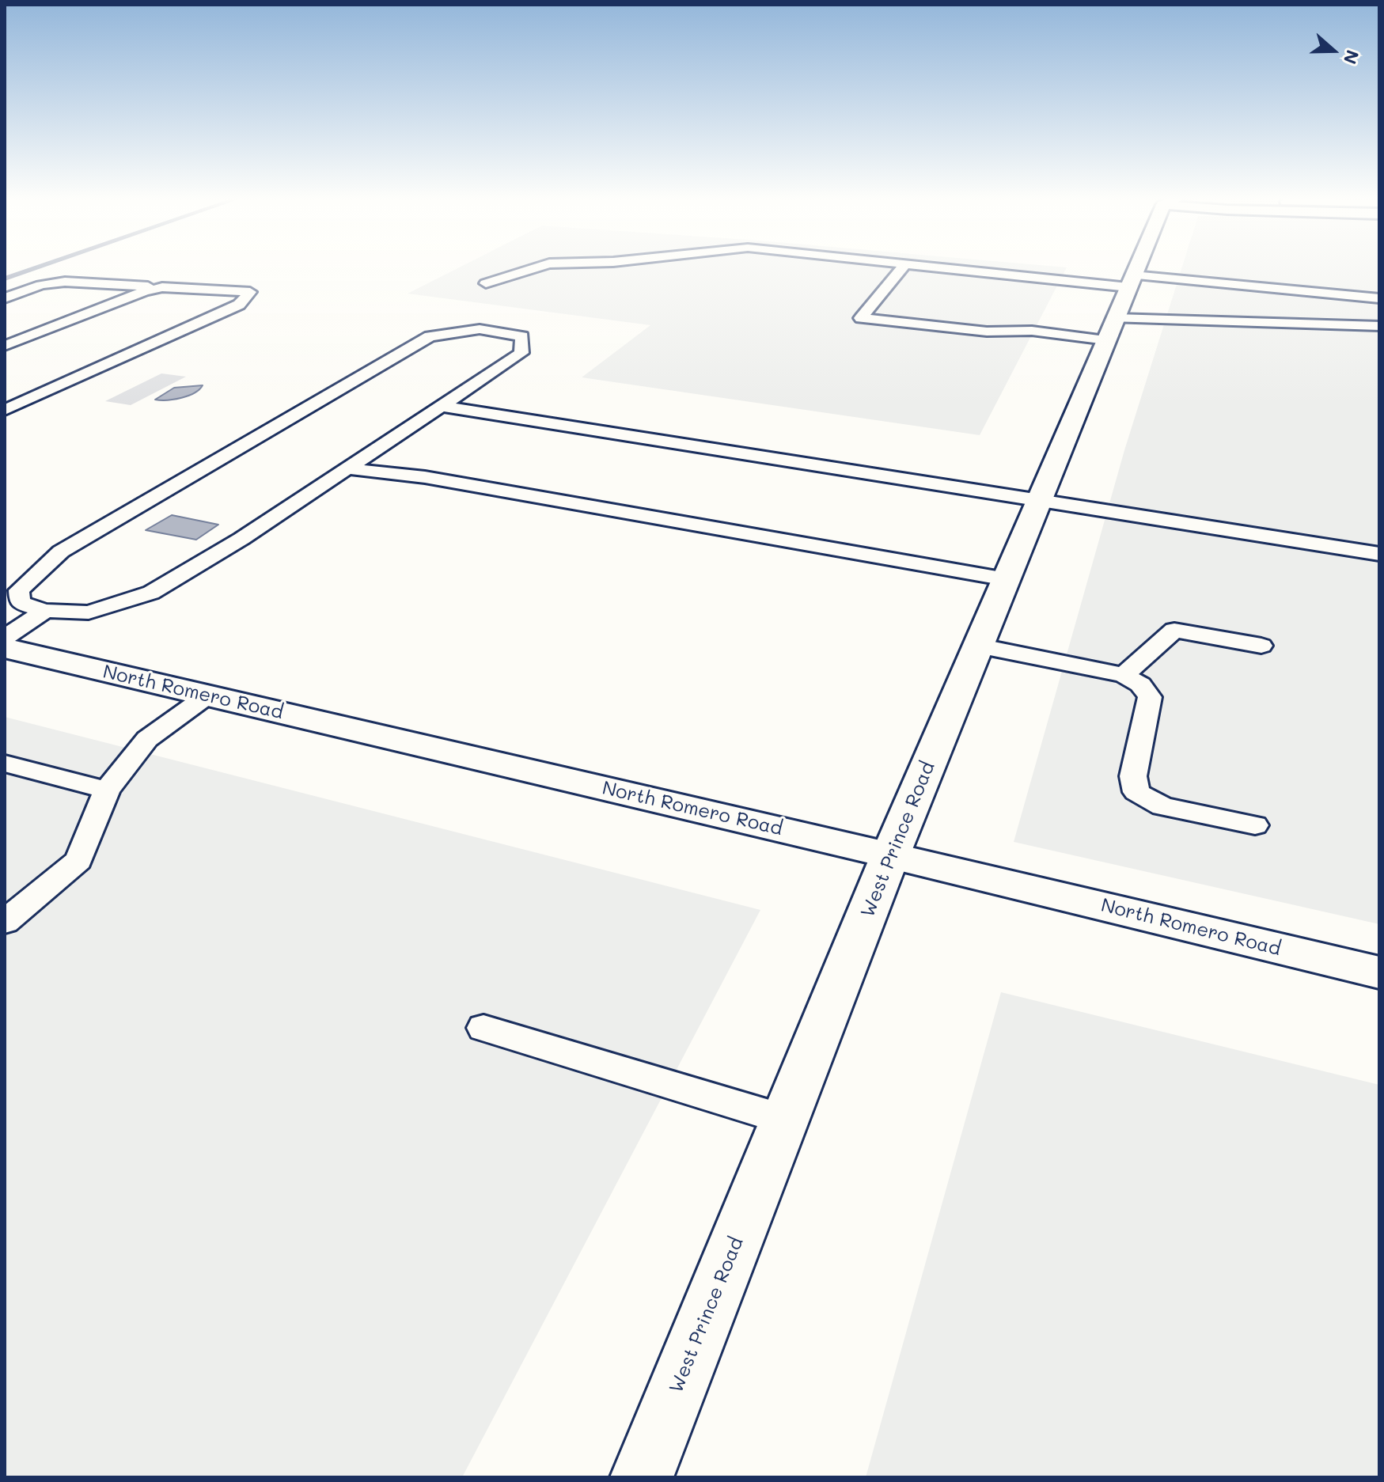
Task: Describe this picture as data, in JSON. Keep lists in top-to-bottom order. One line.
{"streets":{"main road":["North Romero Road","West Prince Road"]},"crossings":[["North Romero Road","West Prince Road"]],"north":"right"}
